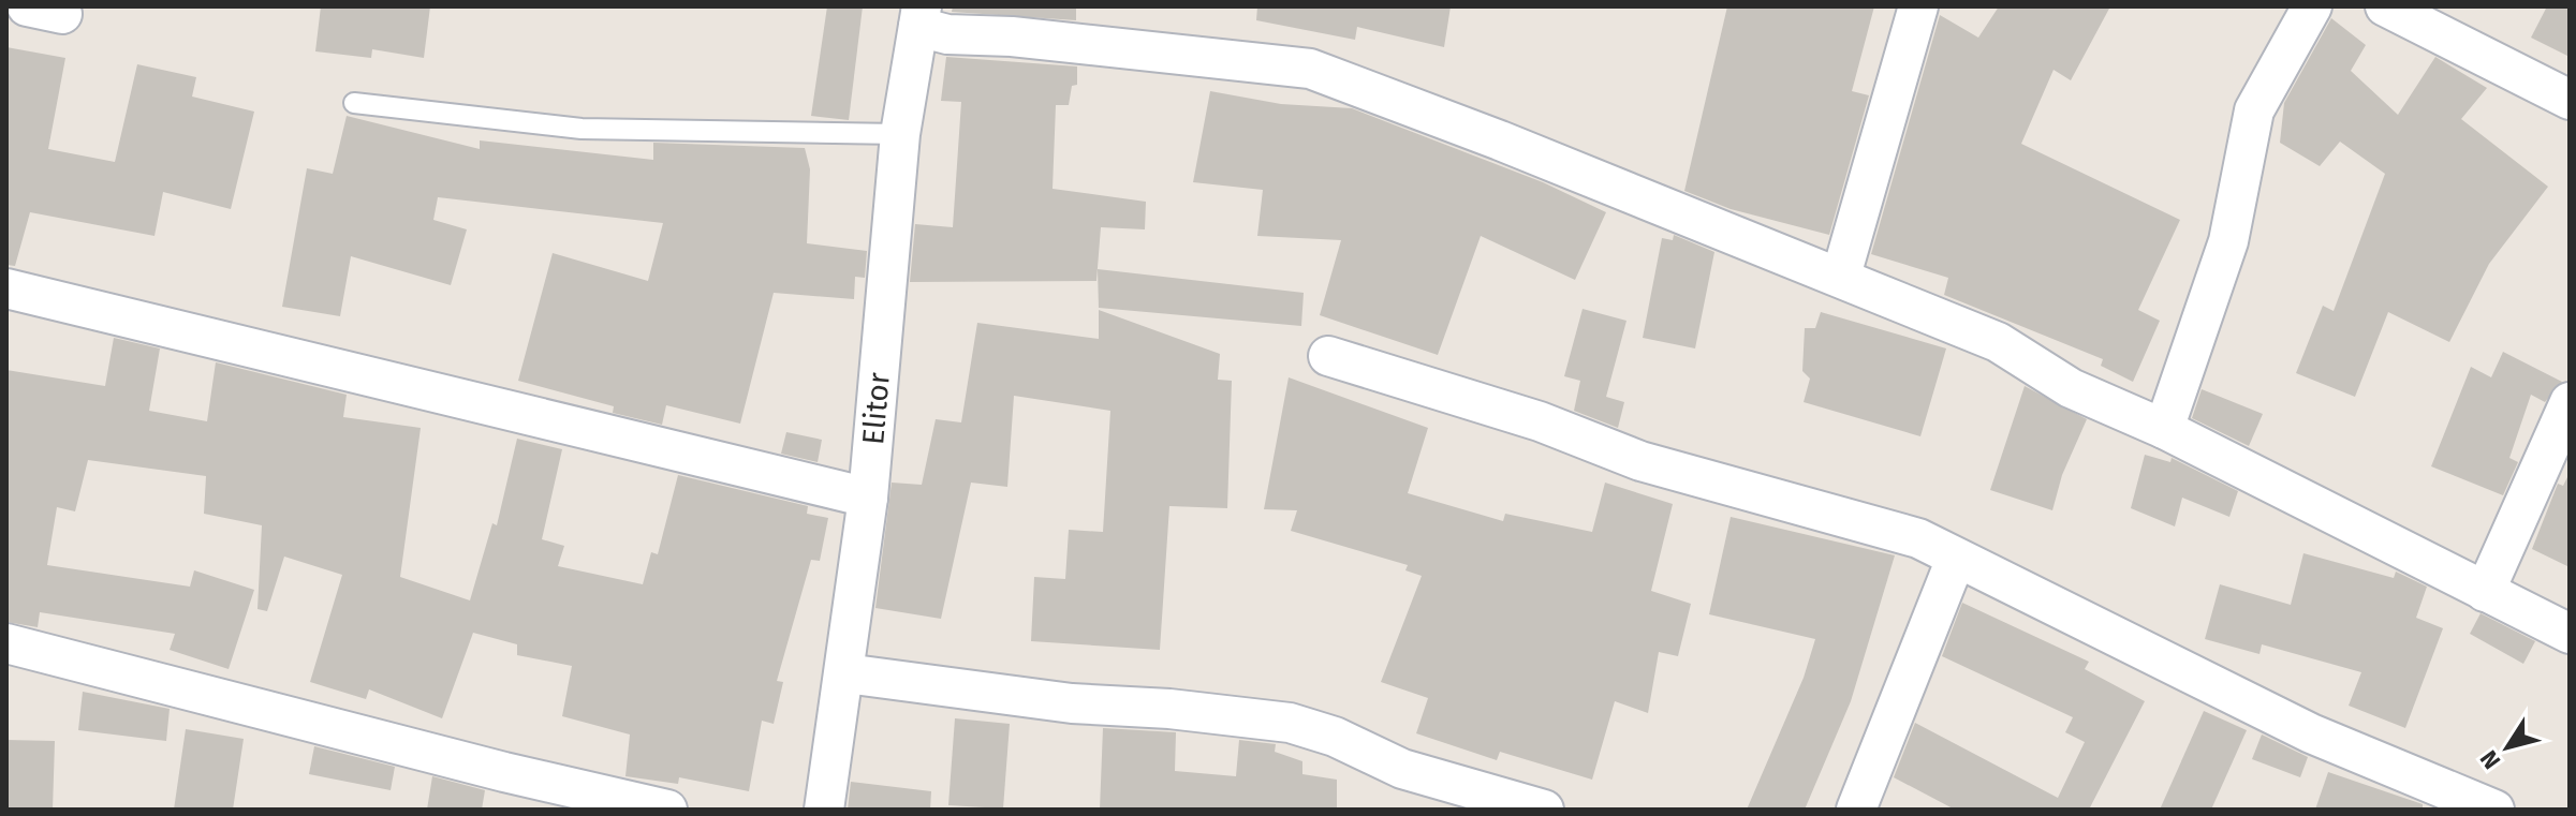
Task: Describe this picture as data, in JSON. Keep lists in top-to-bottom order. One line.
{"streets":{"street":["Elitor"]},"north":"bottom left"}
